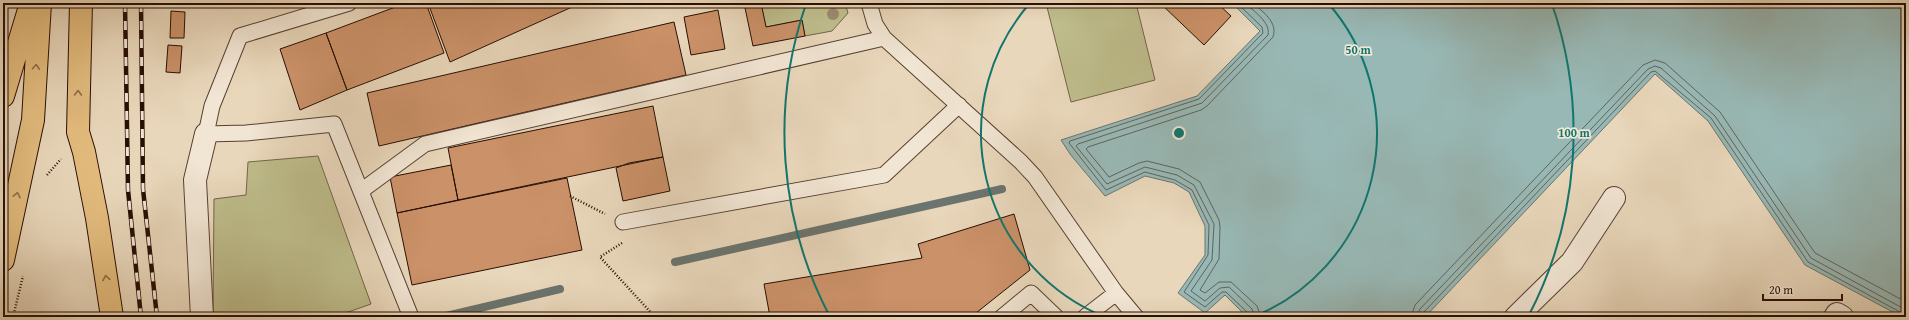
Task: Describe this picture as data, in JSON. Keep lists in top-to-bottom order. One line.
{"scale_bar":"20 m","rings":["50 m","100 m"]}
